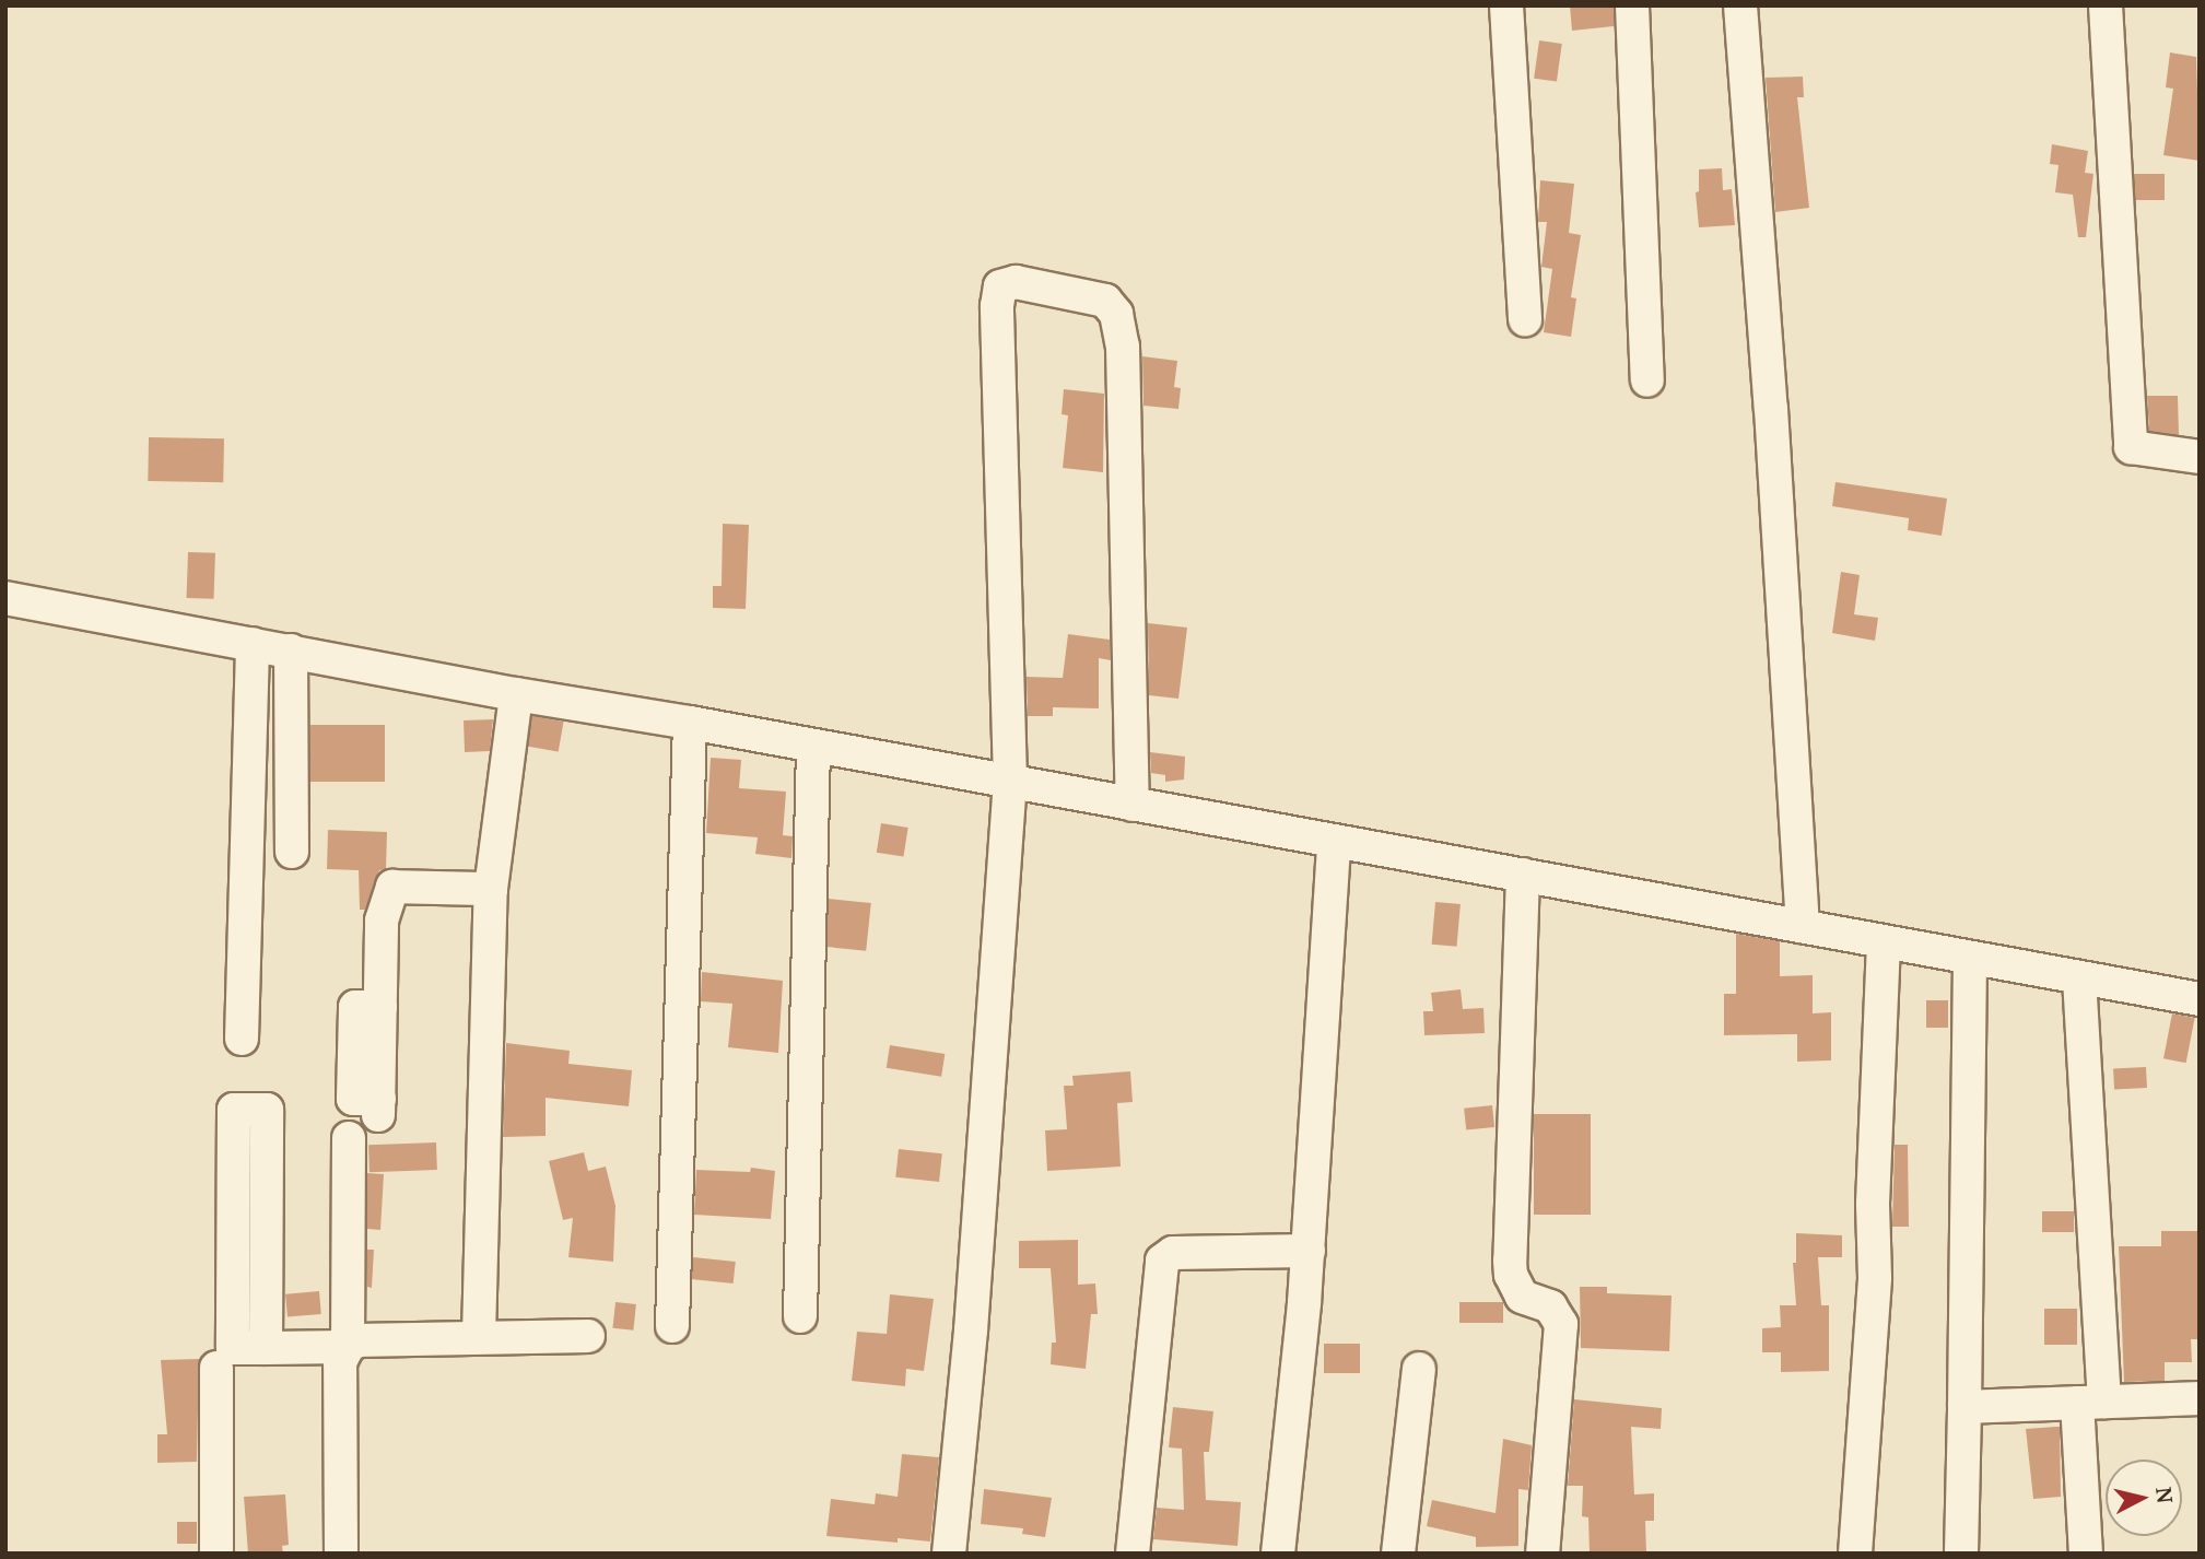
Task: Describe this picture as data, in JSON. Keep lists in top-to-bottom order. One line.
{"north":"right"}
